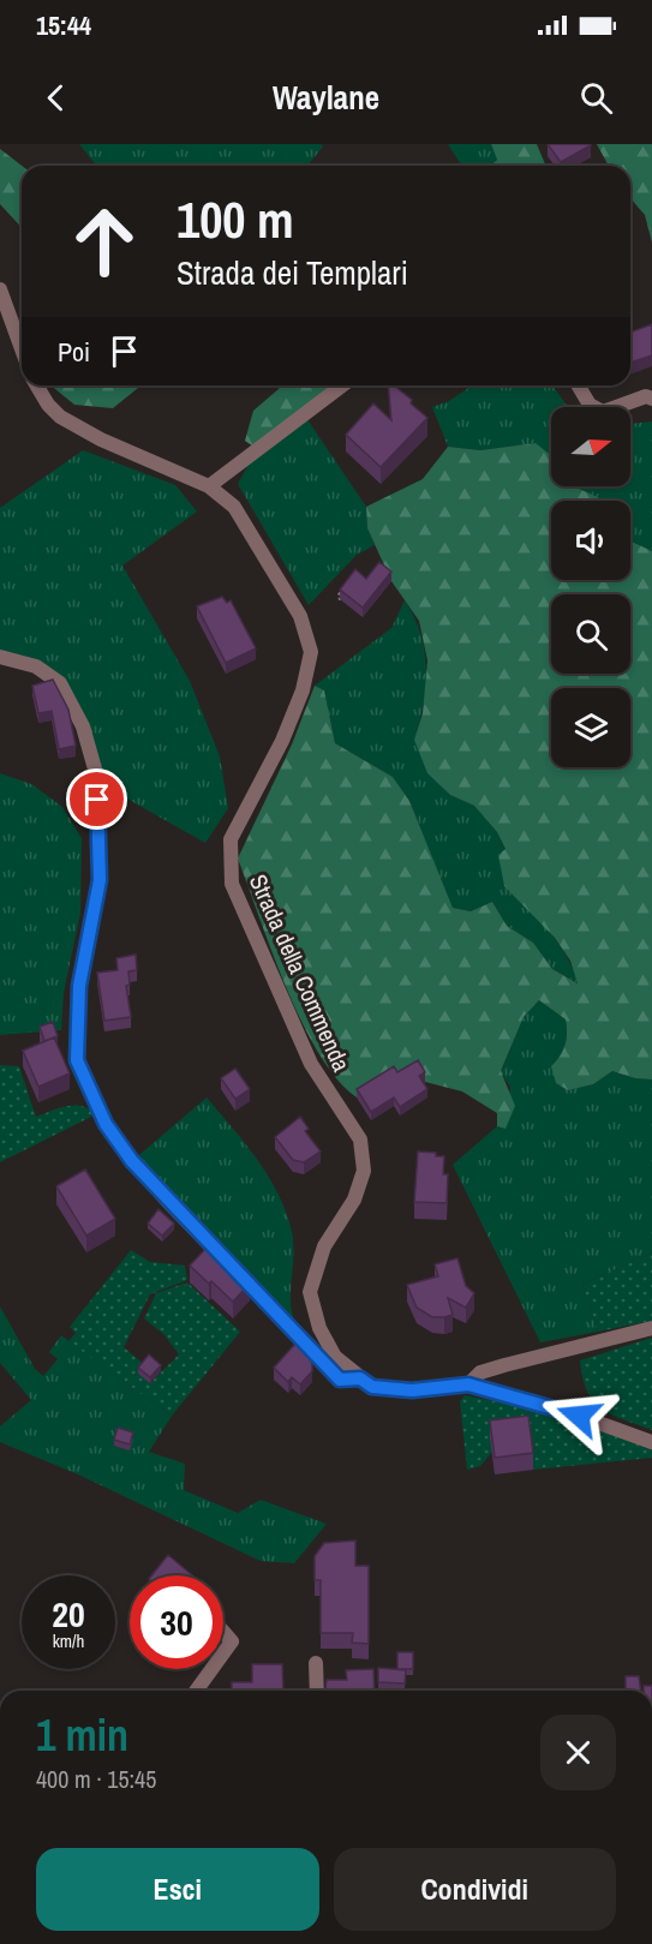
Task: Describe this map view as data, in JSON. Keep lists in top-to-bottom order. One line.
{"streets":{"street":["Strada della Commenda"]},"north":"right","page":{"status":"15:44","header":"Waylane","turn":["100 m","Strada dei Templari"],"then":"Poi","speed":"20 km/h","limit":"30","heading":["1 min","400 m · 15:45"],"buttons":["Esci","Condividi"]}}
